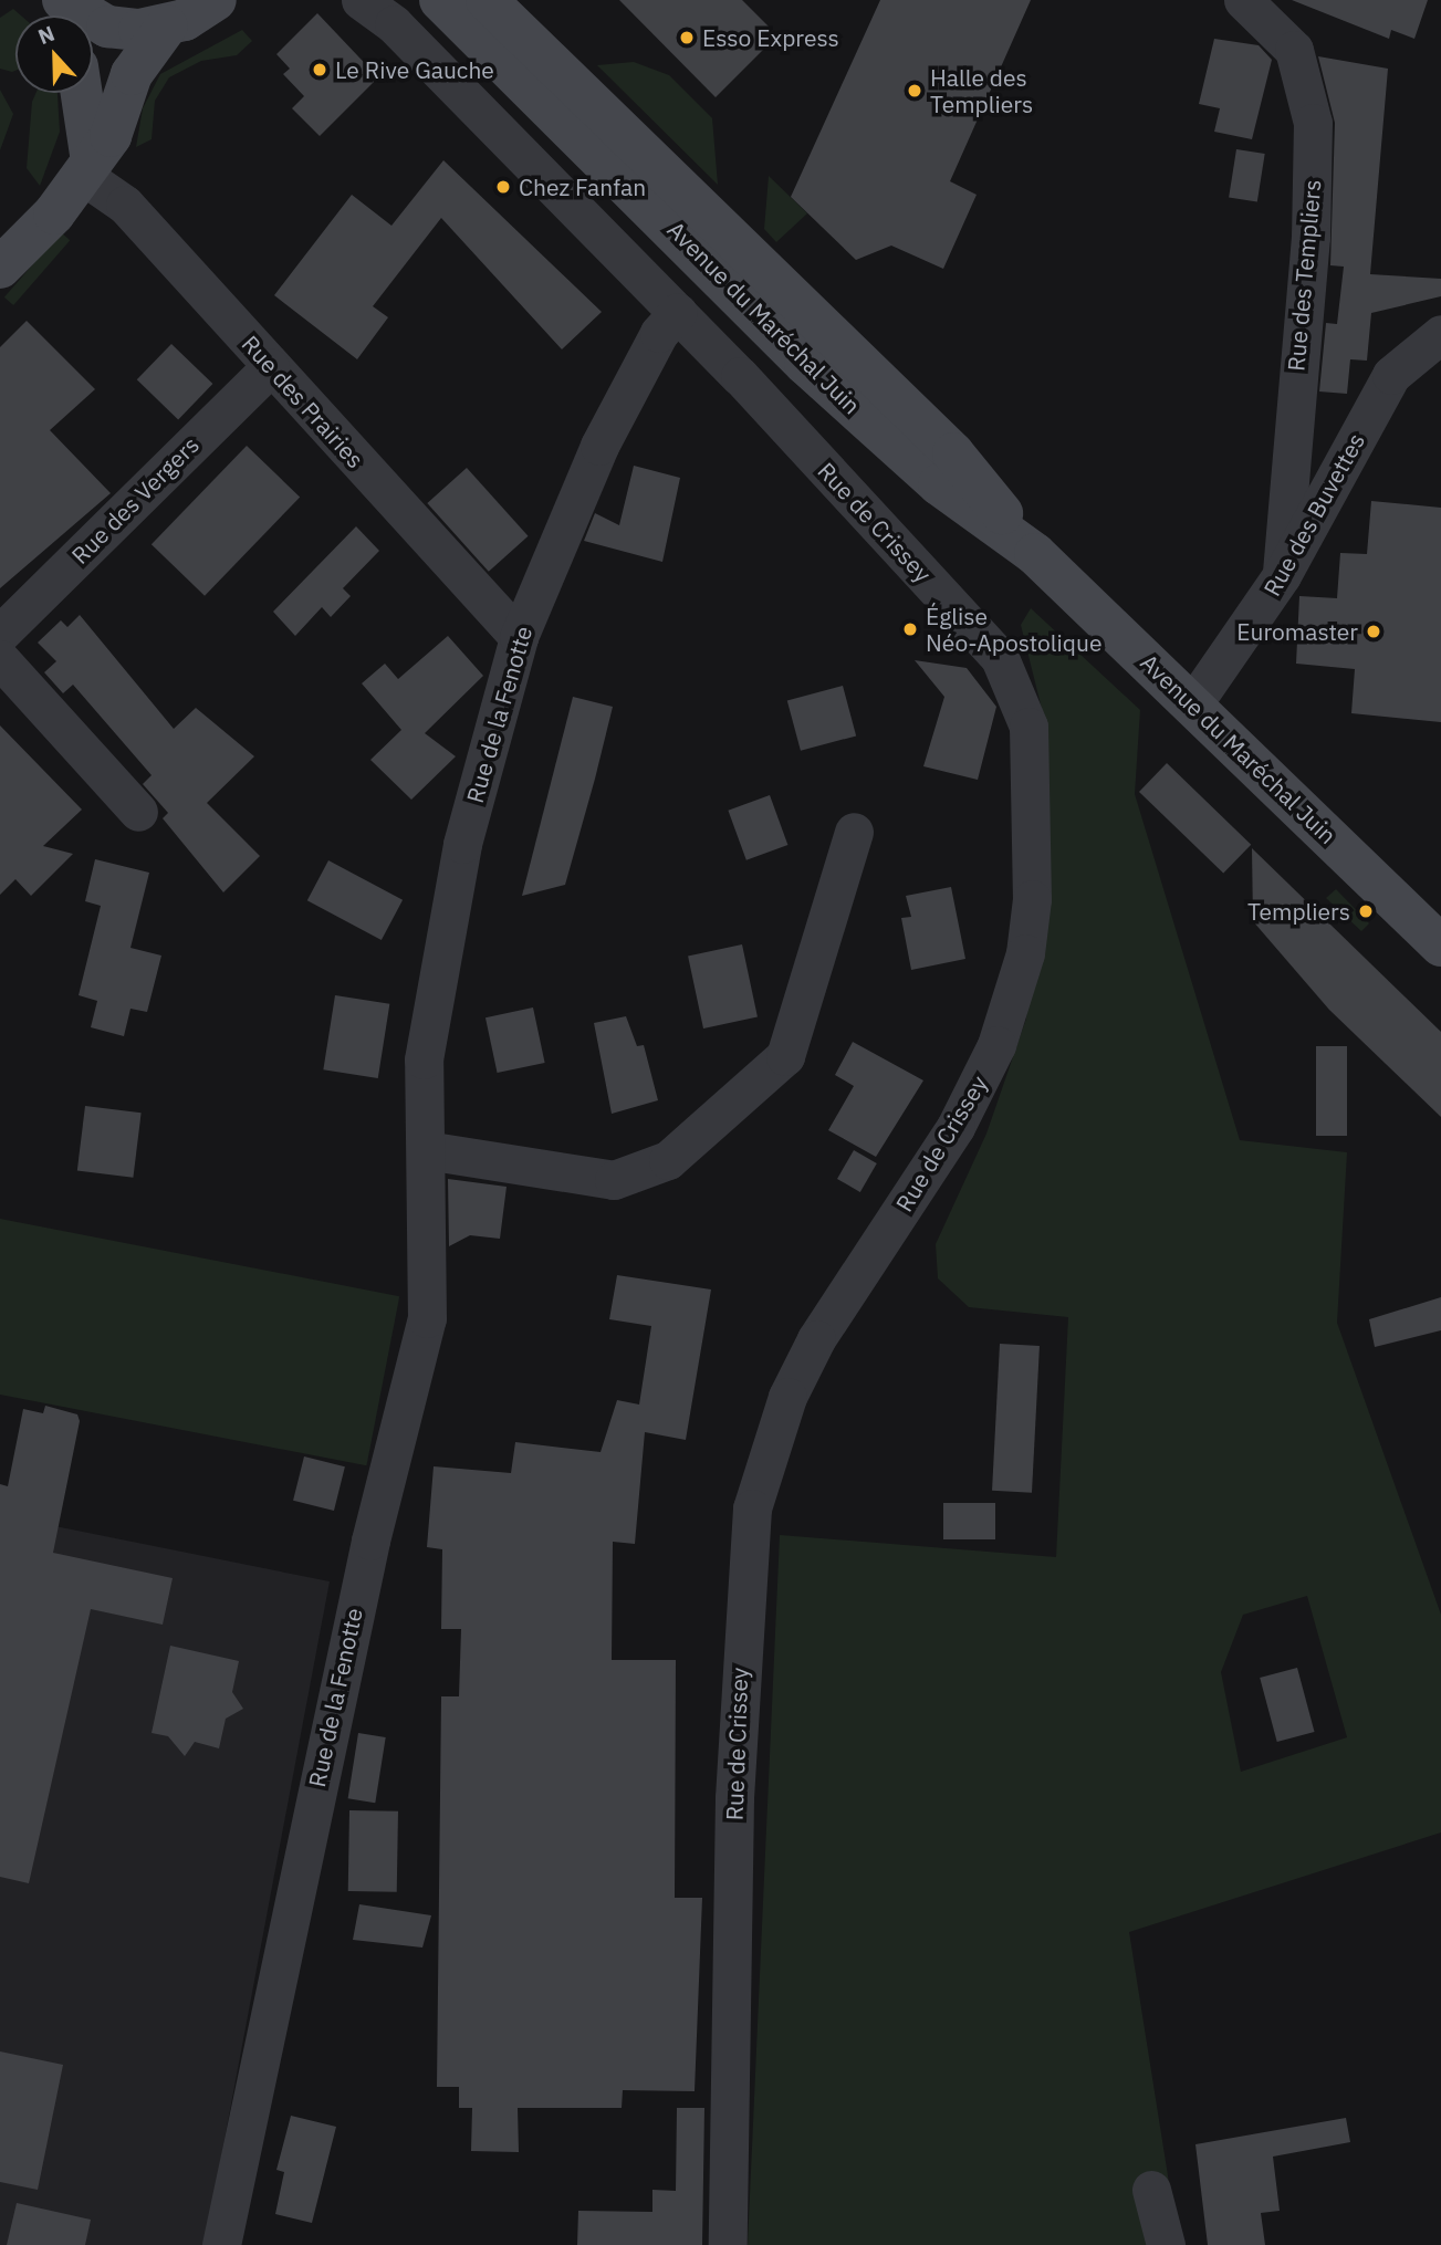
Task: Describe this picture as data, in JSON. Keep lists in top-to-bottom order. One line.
{"streets":{"main road":["Avenue du Maréchal Juin"],"street":["Rue des Templiers","Rue des Prairies","Rue des Vergers","Rue des Buvettes","Rue de Crissey","Rue de la Fenotte"]},"crossings":[["Rue des Templiers","Rue des Buvettes"],["Avenue du Maréchal Juin","Rue des Buvettes"],["Rue des Prairies","Rue des Vergers"],["Rue des Prairies","Rue de la Fenotte"],["Rue de Crissey","Rue de la Fenotte"]],"places":["Esso Express","Le Rive Gauche","Halle des Templiers","Chez Fanfan","Église Néo-Apostolique","Euromaster","Templiers"],"north":"top"}
